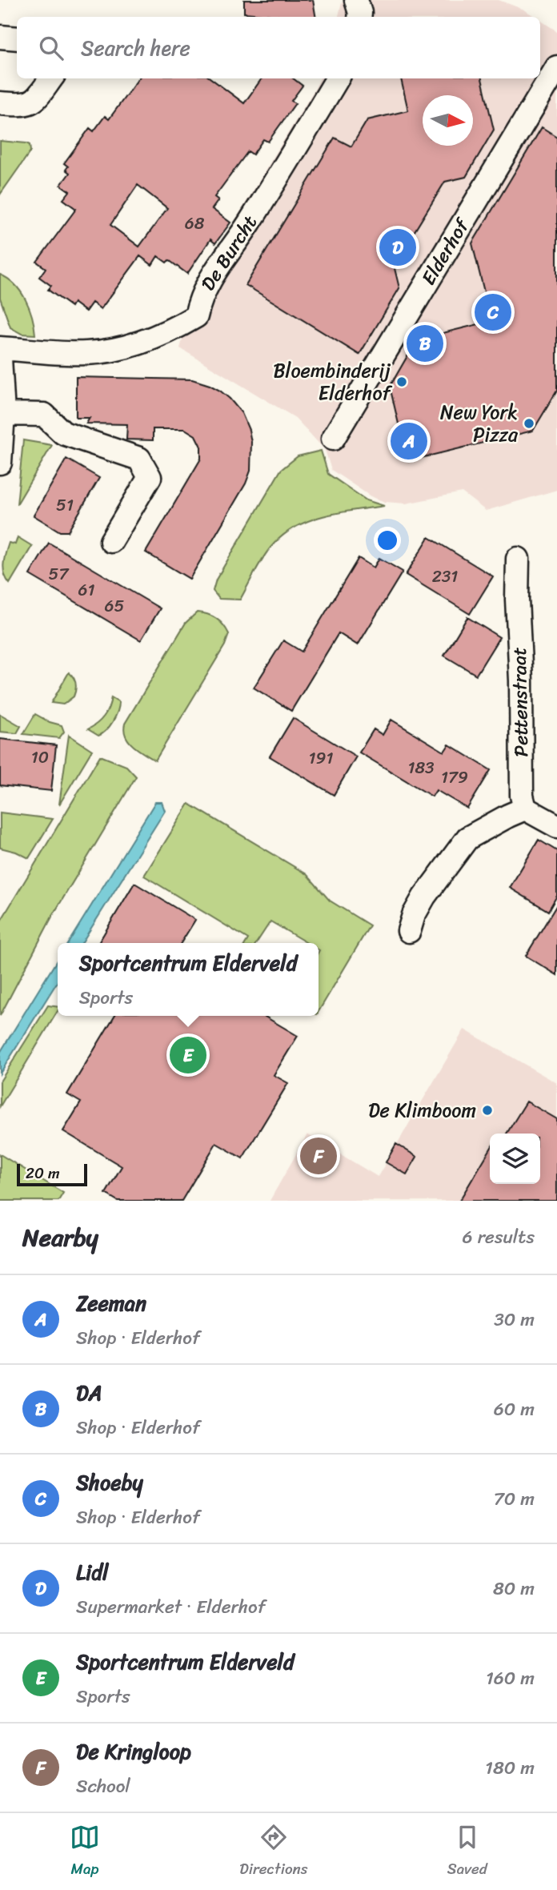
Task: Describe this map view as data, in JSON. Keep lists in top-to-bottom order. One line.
{"streets":{"street":["Elderhof","De Burcht","Pettenstraat"]},"places":["Bloembinderij Elderhof","New York Pizza","De Klimboom"],"house_numbers":["68","51","57","231","61","65","10","191","183","179"],"scale_bar":"20 m","north":"right","page":{"search":"Search here","pins":["D","C","B","A","E","F"],"popup":["Sportcentrum Elderveld","Sports"],"scale":"20 m","heading":["Nearby","6 results"],"list":[{"mark":"A","name":"Zeeman","note":"Shop · Elderhof","value":"30 m"},{"mark":"B","name":"DA","note":"Shop · Elderhof","value":"60 m"},{"mark":"C","name":"Shoeby","note":"Shop · Elderhof","value":"70 m"},{"mark":"D","name":"Lidl","note":"Supermarket · Elderhof","value":"80 m"},{"mark":"E","name":"Sportcentrum Elderveld","note":"Sports","value":"160 m"},{"mark":"F","name":"De Kringloop","note":"School","value":"180 m"}],"nav":["Map","Directions","Saved"]}}
